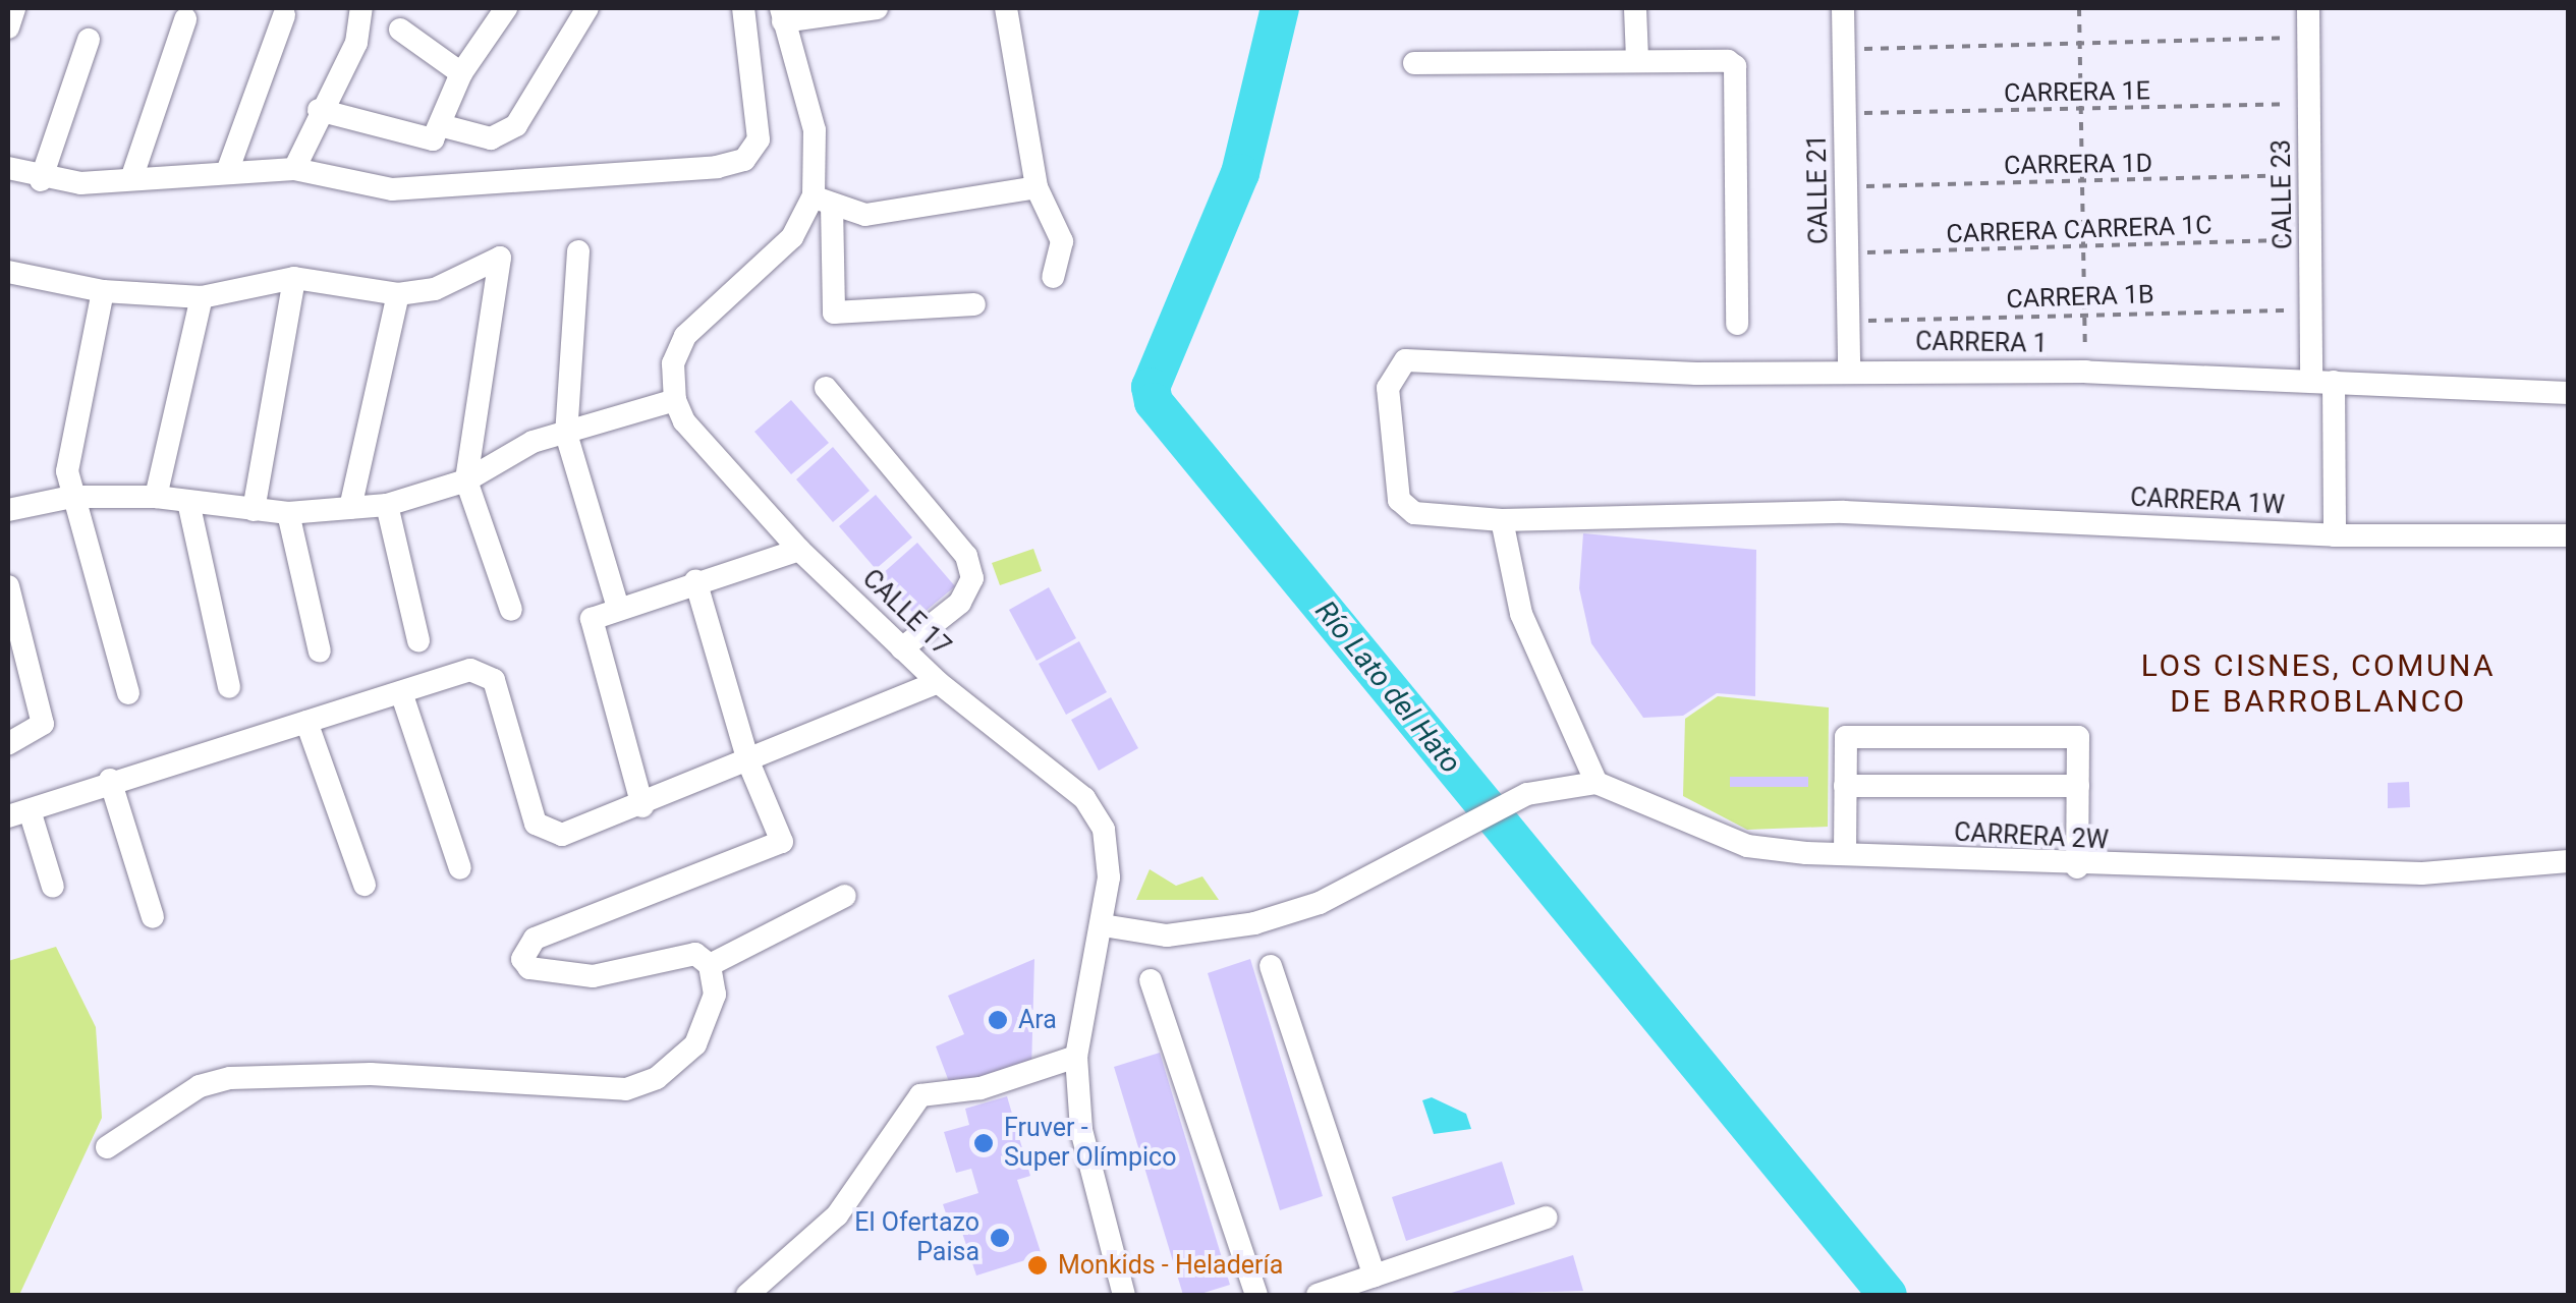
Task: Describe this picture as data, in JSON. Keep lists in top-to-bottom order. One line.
{"streets":{"street":["CALLE 21","CALLE 23","CARRERA 1","CARRERA 1W","CALLE 17","CARRERA 2W"],"path":["CARRERA 1E","CARRERA 1D","CARRERA CARRERA 1C","CARRERA 1B"]},"crossings":[["CARRERA 1E","CALLE 21"],["CARRERA 1E","CALLE 23"],["CARRERA 1D","CALLE 21"],["CARRERA 1D","CALLE 23"],["CALLE 21","CARRERA CARRERA 1C"],["CALLE 21","CARRERA 1B"],["CALLE 21","CARRERA 1"],["CALLE 23","CARRERA CARRERA 1C"],["CALLE 23","CARRERA 1B"],["CALLE 23","CARRERA 1"],["CALLE 23","CARRERA 1W"],["CARRERA 1","CARRERA 1W"]],"districts":["LOS CISNES, COMUNA DE BARROBLANCO"],"water":["Río Lato del Hato"],"places":["Ara","Fruver - Super Olímpico","El Ofertazo Paisa","Monkids - Heladería"]}
